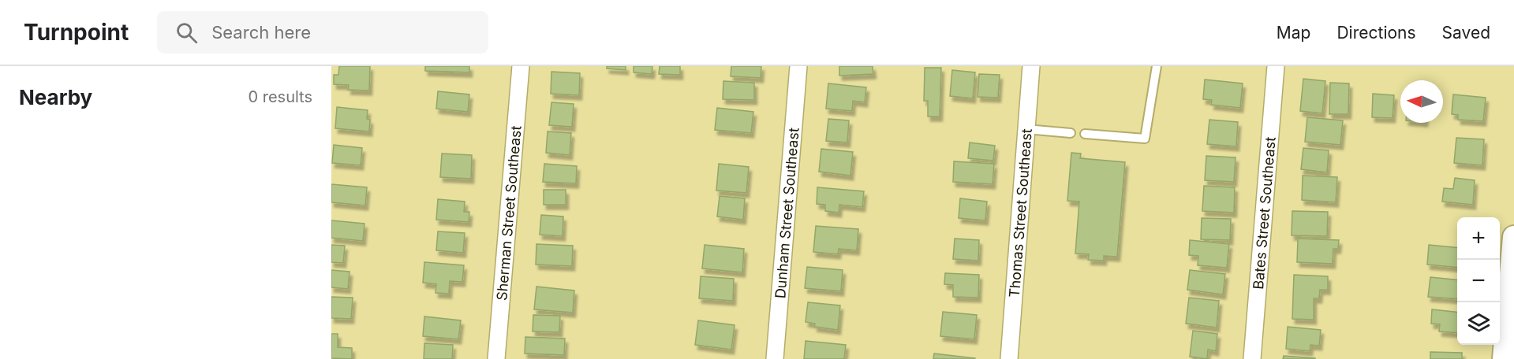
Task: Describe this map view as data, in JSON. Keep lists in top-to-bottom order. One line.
{"streets":{"street":["Sherman Street Southeast","Dunham Street Southeast","Thomas Street Southeast","Bates Street Southeast"]},"north":"left","page":{"header":"Turnpoint","search":"Search here","nav":["Map","Directions","Saved"],"heading":["Nearby","0 results"],"map_buttons":["+","−"]}}
